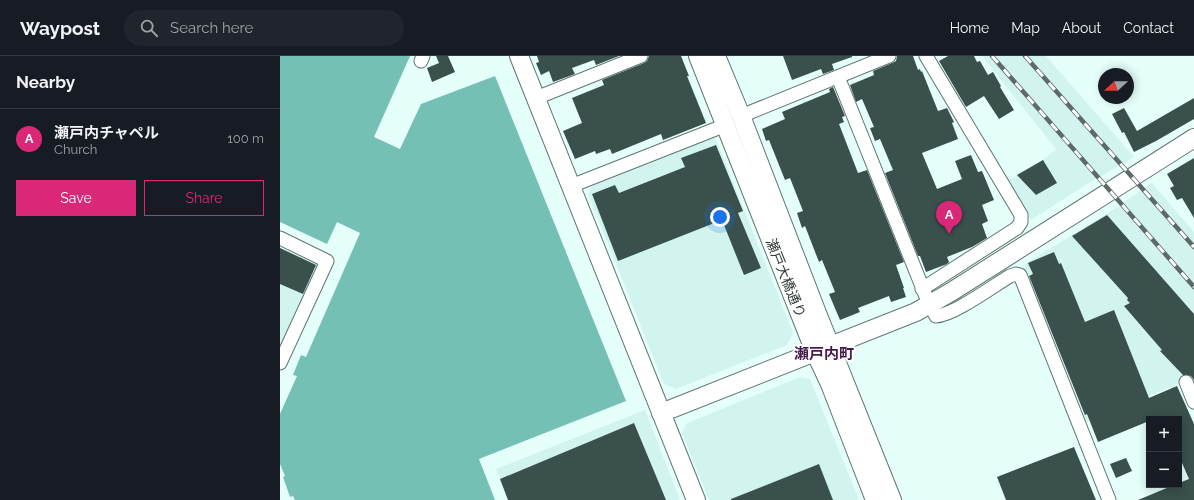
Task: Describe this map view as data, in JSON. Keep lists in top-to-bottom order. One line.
{"streets":{"street":["瀬戸大橋通り"]},"districts":["瀬戸内町"],"north":"left","page":{"header":"Waypost","search":"Search here","nav":["Home","Map","About","Contact"],"heading":"Nearby","list":[{"mark":"A","name":"瀬戸内チャペル","note":"Church","value":"100 m"}],"buttons":["Save","Share"],"pins":"A","map_buttons":["+","−"]}}
